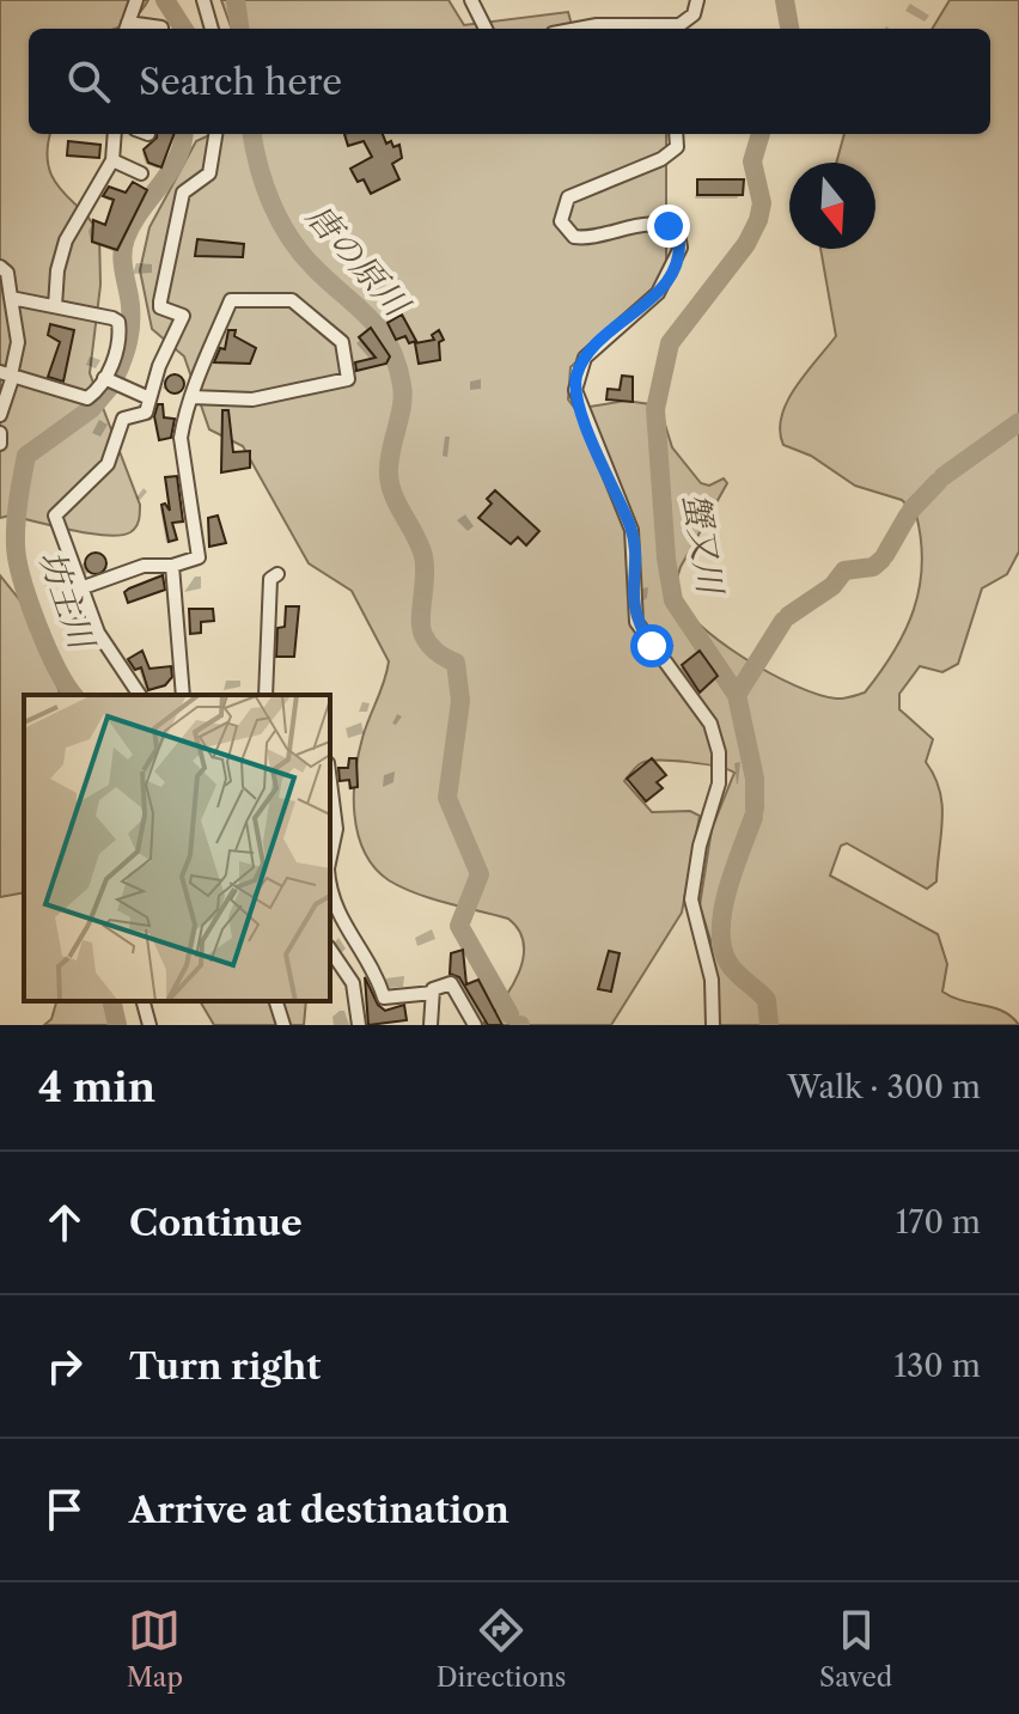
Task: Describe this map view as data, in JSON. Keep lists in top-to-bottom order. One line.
{"water":["唐の原川","蟹又川","坊主川"],"north":"bottom","page":{"search":"Search here","heading":["4 min","Walk · 300 m"],"list":[["Continue","170 m"],["Turn right","130 m"],"Arrive at destination"],"nav":["Map","Directions","Saved"]}}
